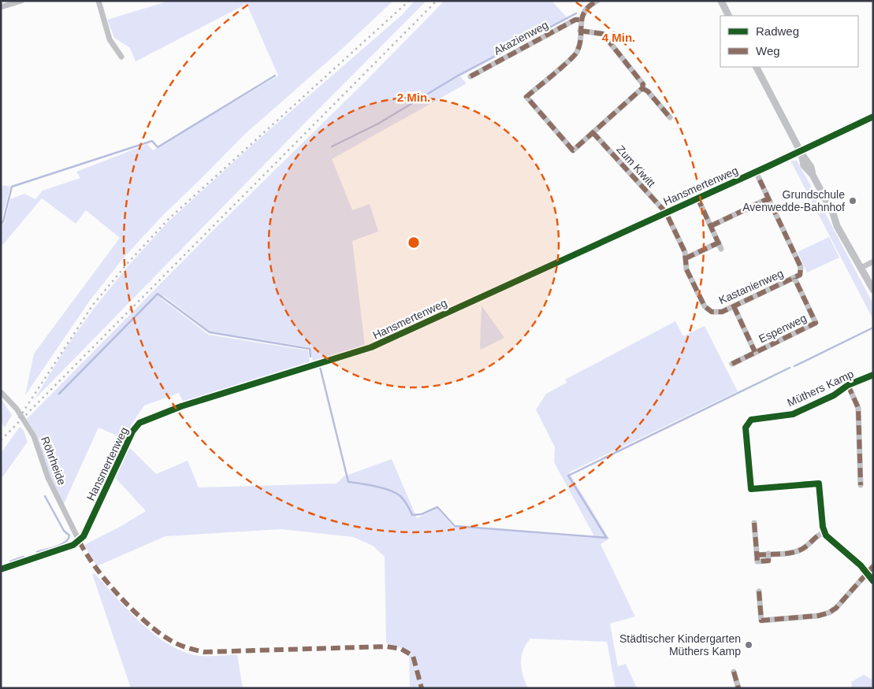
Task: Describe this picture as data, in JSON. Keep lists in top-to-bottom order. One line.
{"streets":{"street":["Akazienweg","Zum Kiwitt","Hansmertenweg","Kastanienweg","Espenweg","Müthers Kamp","Röhrheide"]},"crossings":[["Zum Kiwitt","Hansmertenweg"],["Zum Kiwitt","Kastanienweg"],["Hansmertenweg","Kastanienweg"],["Hansmertenweg","Röhrheide"],["Kastanienweg","Espenweg"]],"places":["Grundschule Avenwedde-Bahnhof","Städtischer Kindergarten Müthers Kamp"],"legend":["Radweg","Weg"],"rings":["4 Min.","2 Min."]}
